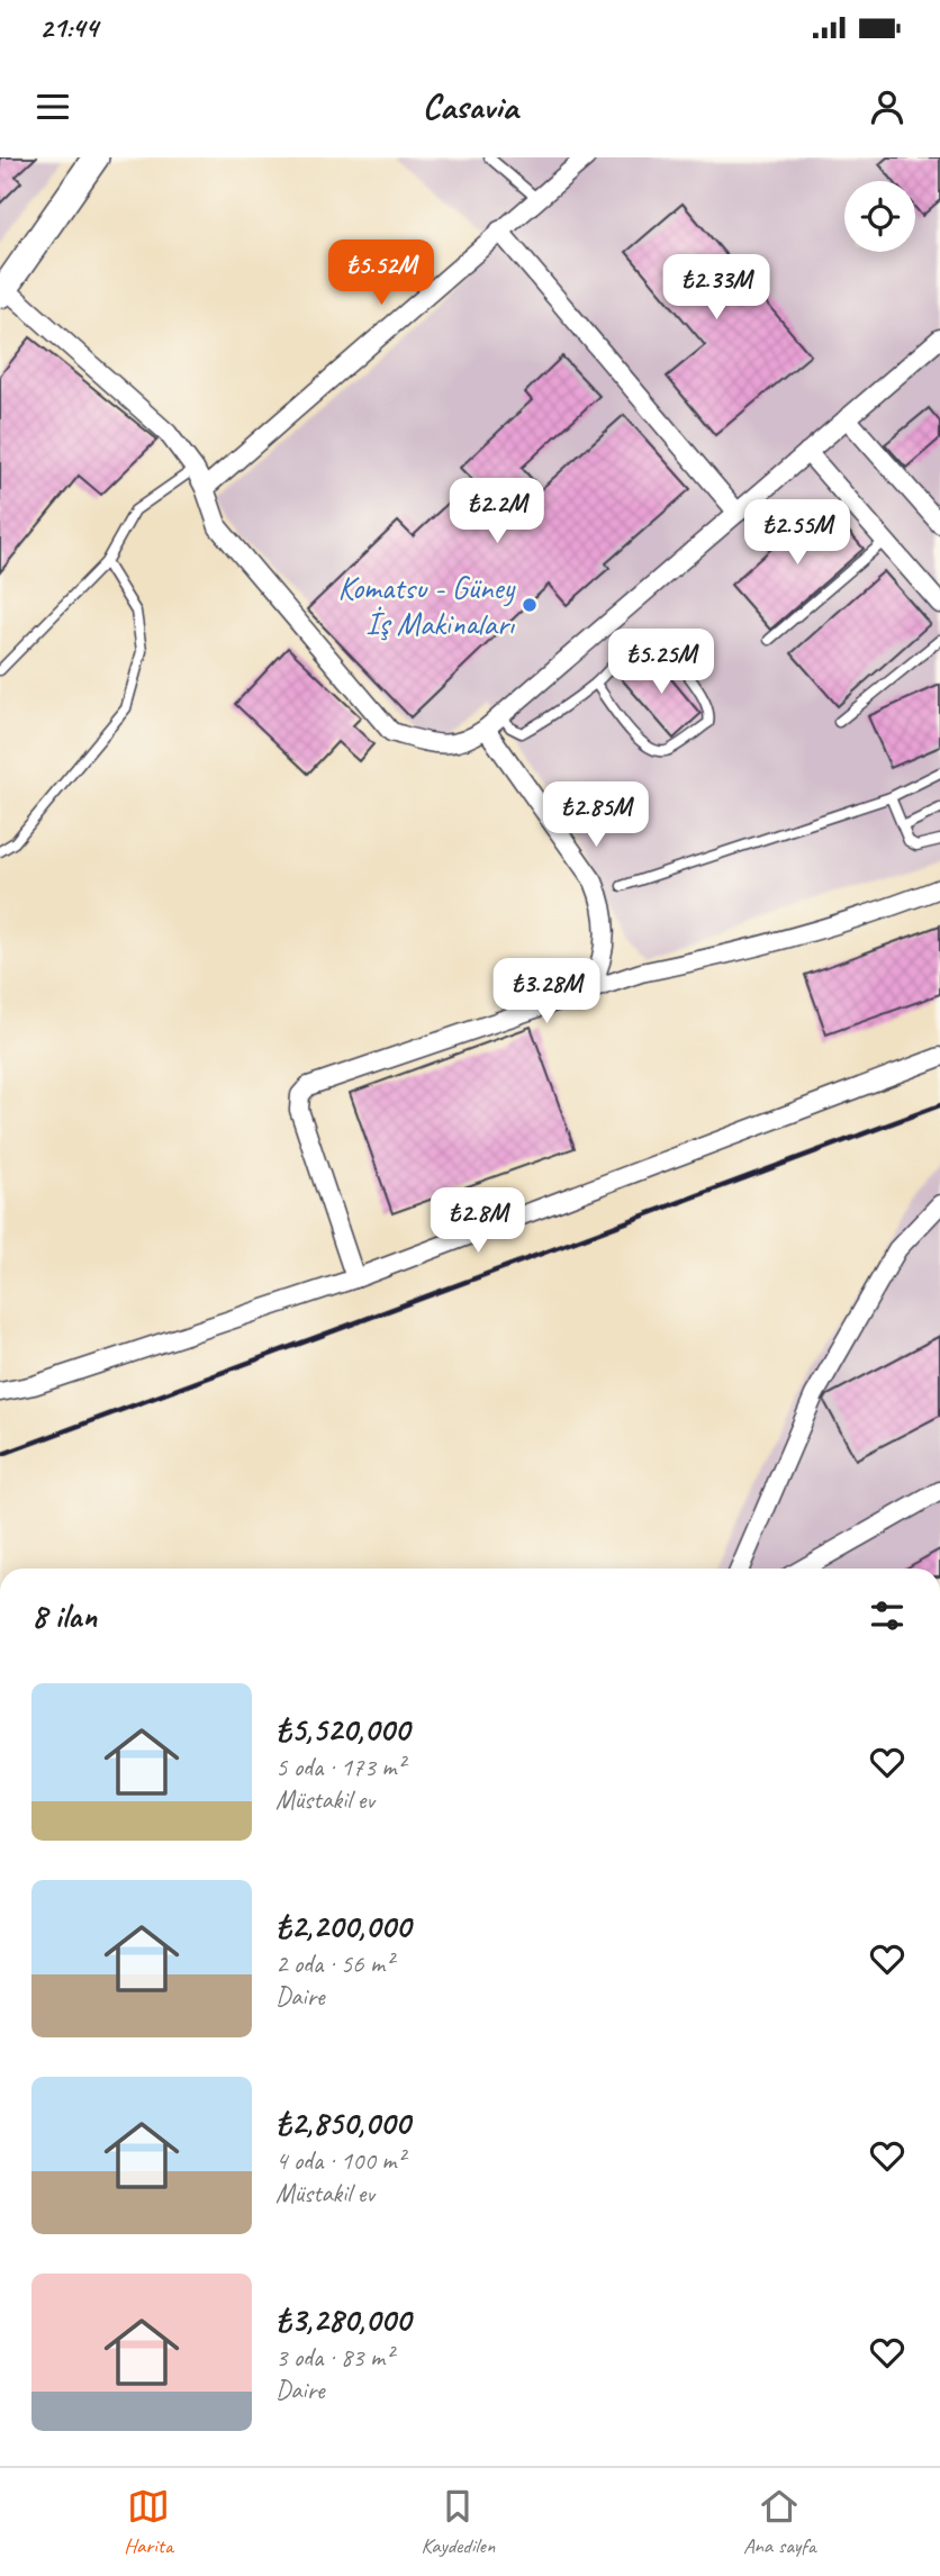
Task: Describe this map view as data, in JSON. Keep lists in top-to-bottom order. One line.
{"places":["Komatsu - Güney İş Makinaları"],"page":{"status":"21:44","header":"Casavia","price":["₺5.52M","₺2.33M","₺2.2M","₺2.55M","₺5.25M","₺2.85M","₺3.28M","₺2.8M"],"heading":"8 ilan","list":[{"name":"₺5,520,000","note":"5 oda · 173 m² · Müstakil ev"},{"name":"₺2,200,000","note":"2 oda · 56 m² · Daire"},{"name":"₺2,850,000","note":"4 oda · 100 m² · Müstakil ev"},{"name":"₺3,280,000","note":"3 oda · 83 m² · Daire"}],"tabs":["Harita","Kaydedilen","Ana sayfa"]}}
